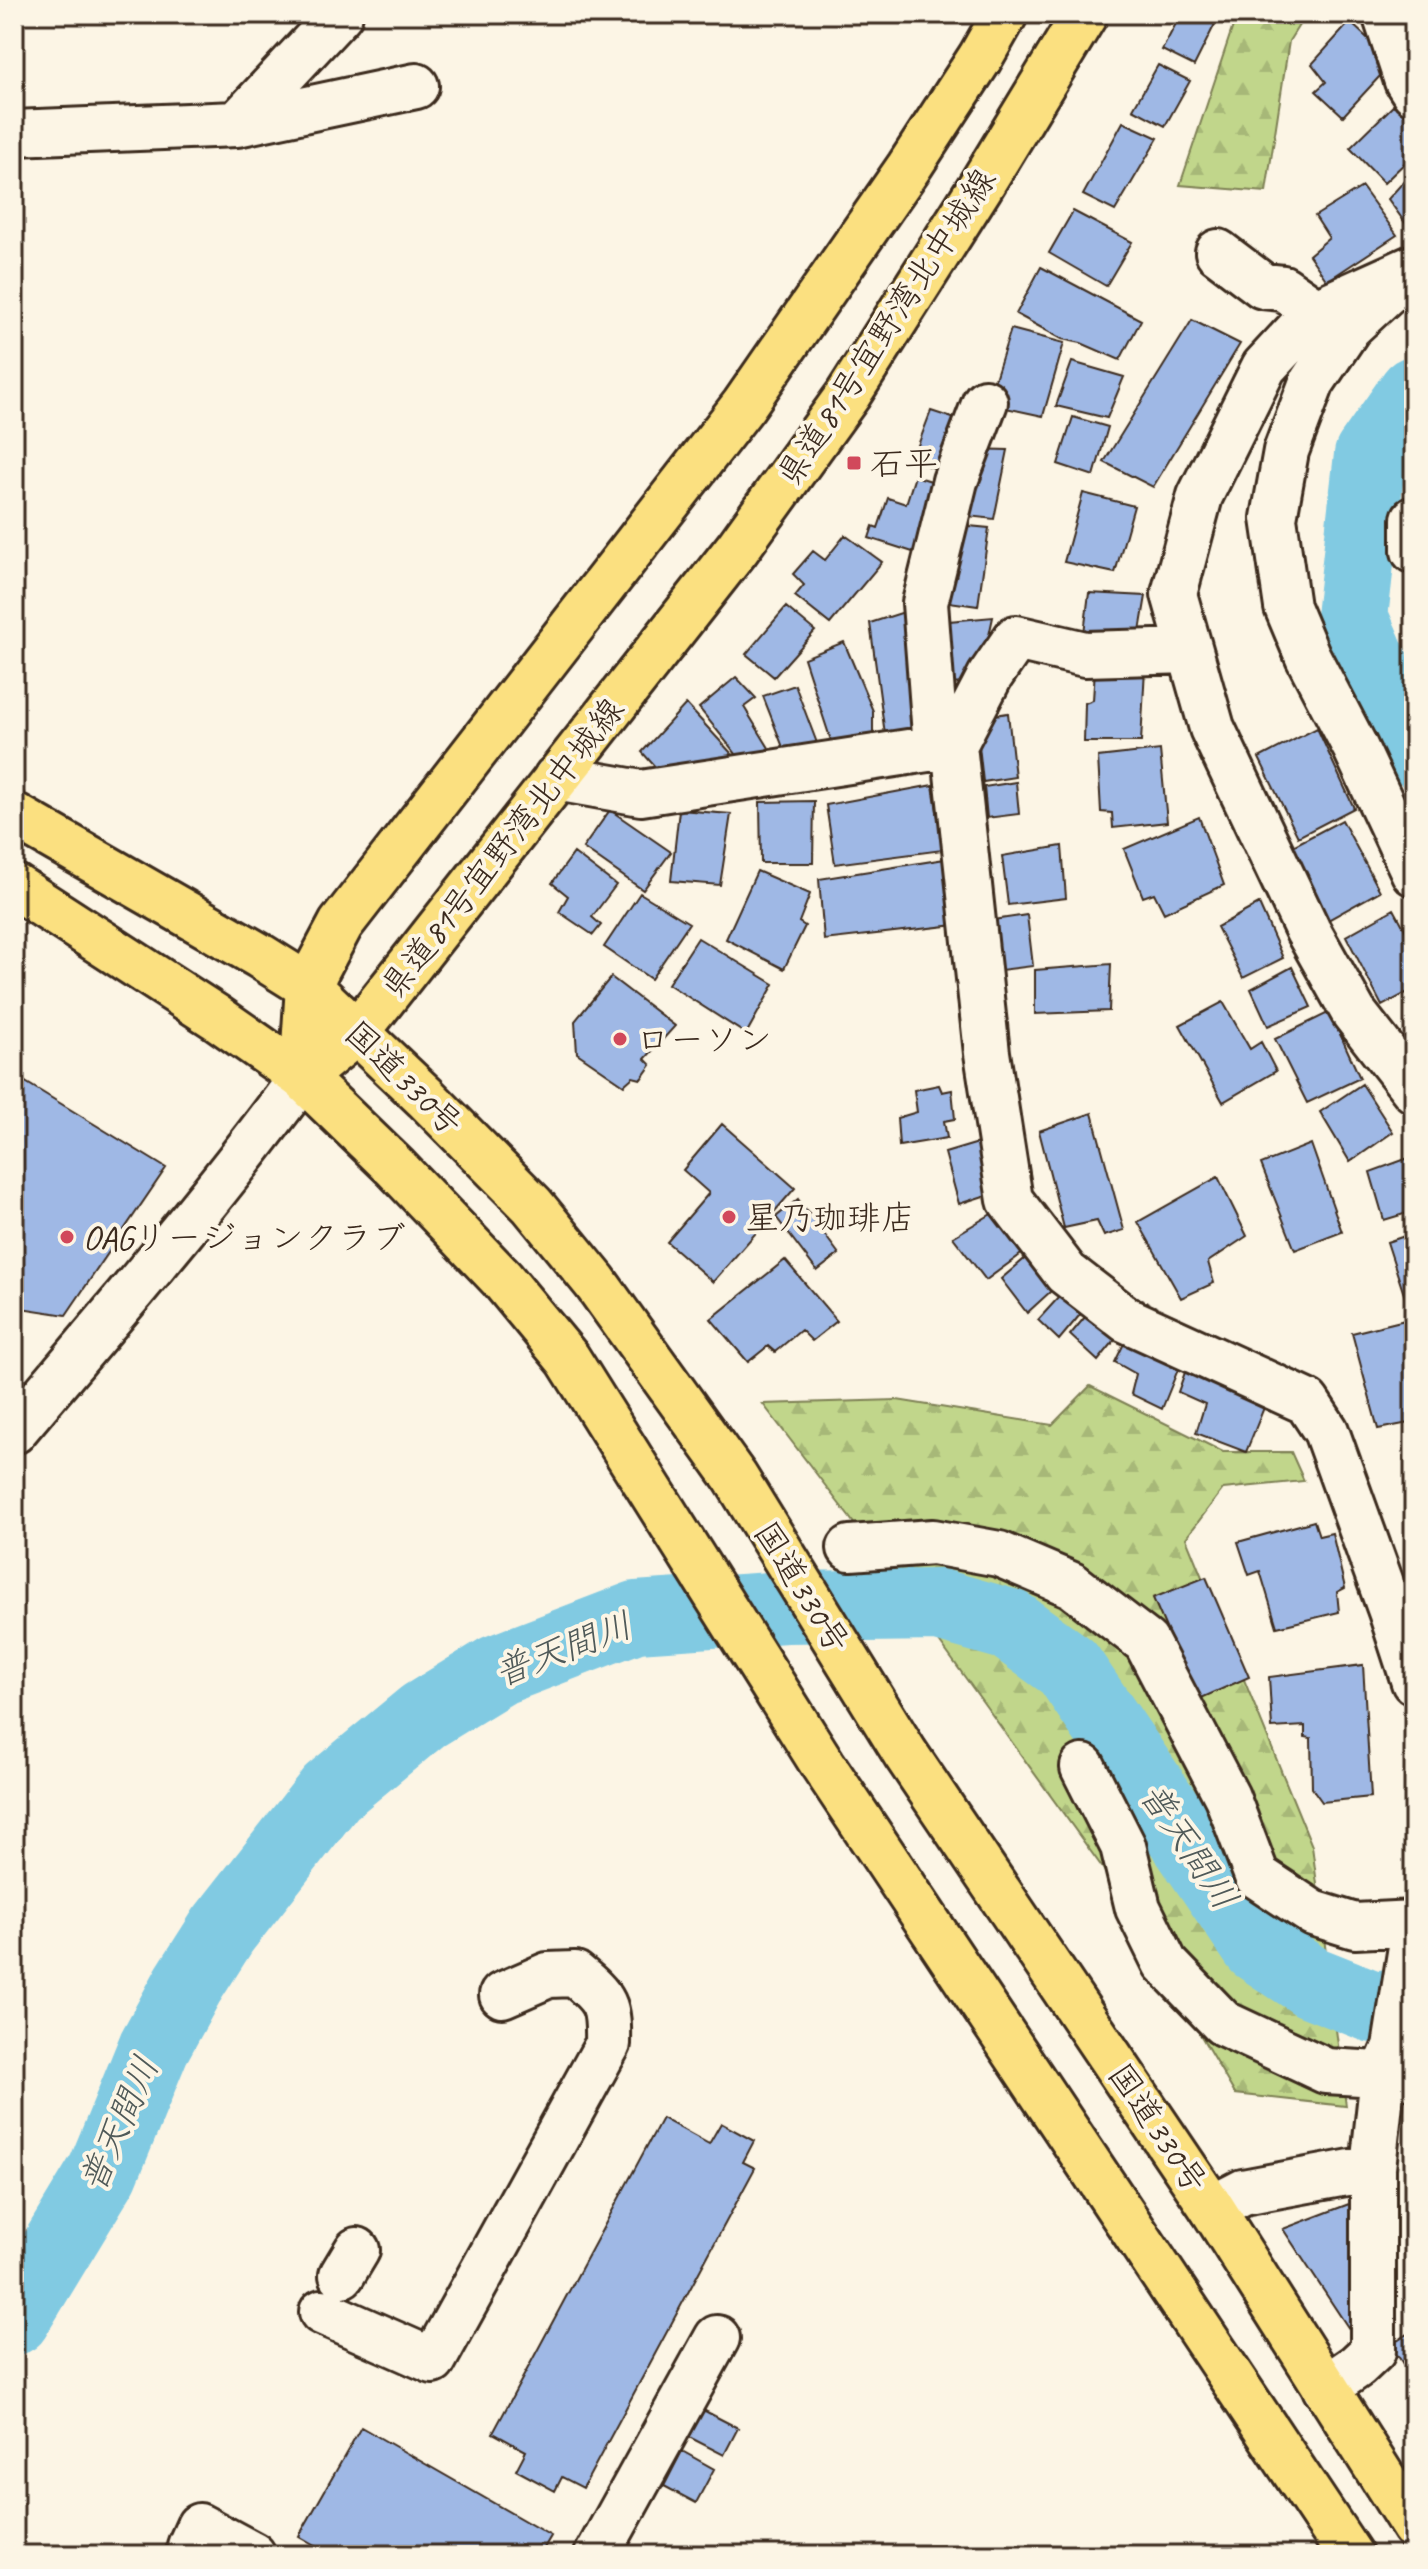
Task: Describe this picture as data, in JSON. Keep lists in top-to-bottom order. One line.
{"streets":{"main road":["県道81号宜野湾北中城線","国道330号"]},"crossings":[["県道81号宜野湾北中城線","国道330号"]],"water":["普天間川"],"places":{"transit":["石平"],"other":["ローソン","星乃珈琲店","OAGリージョンクラブ"]}}
